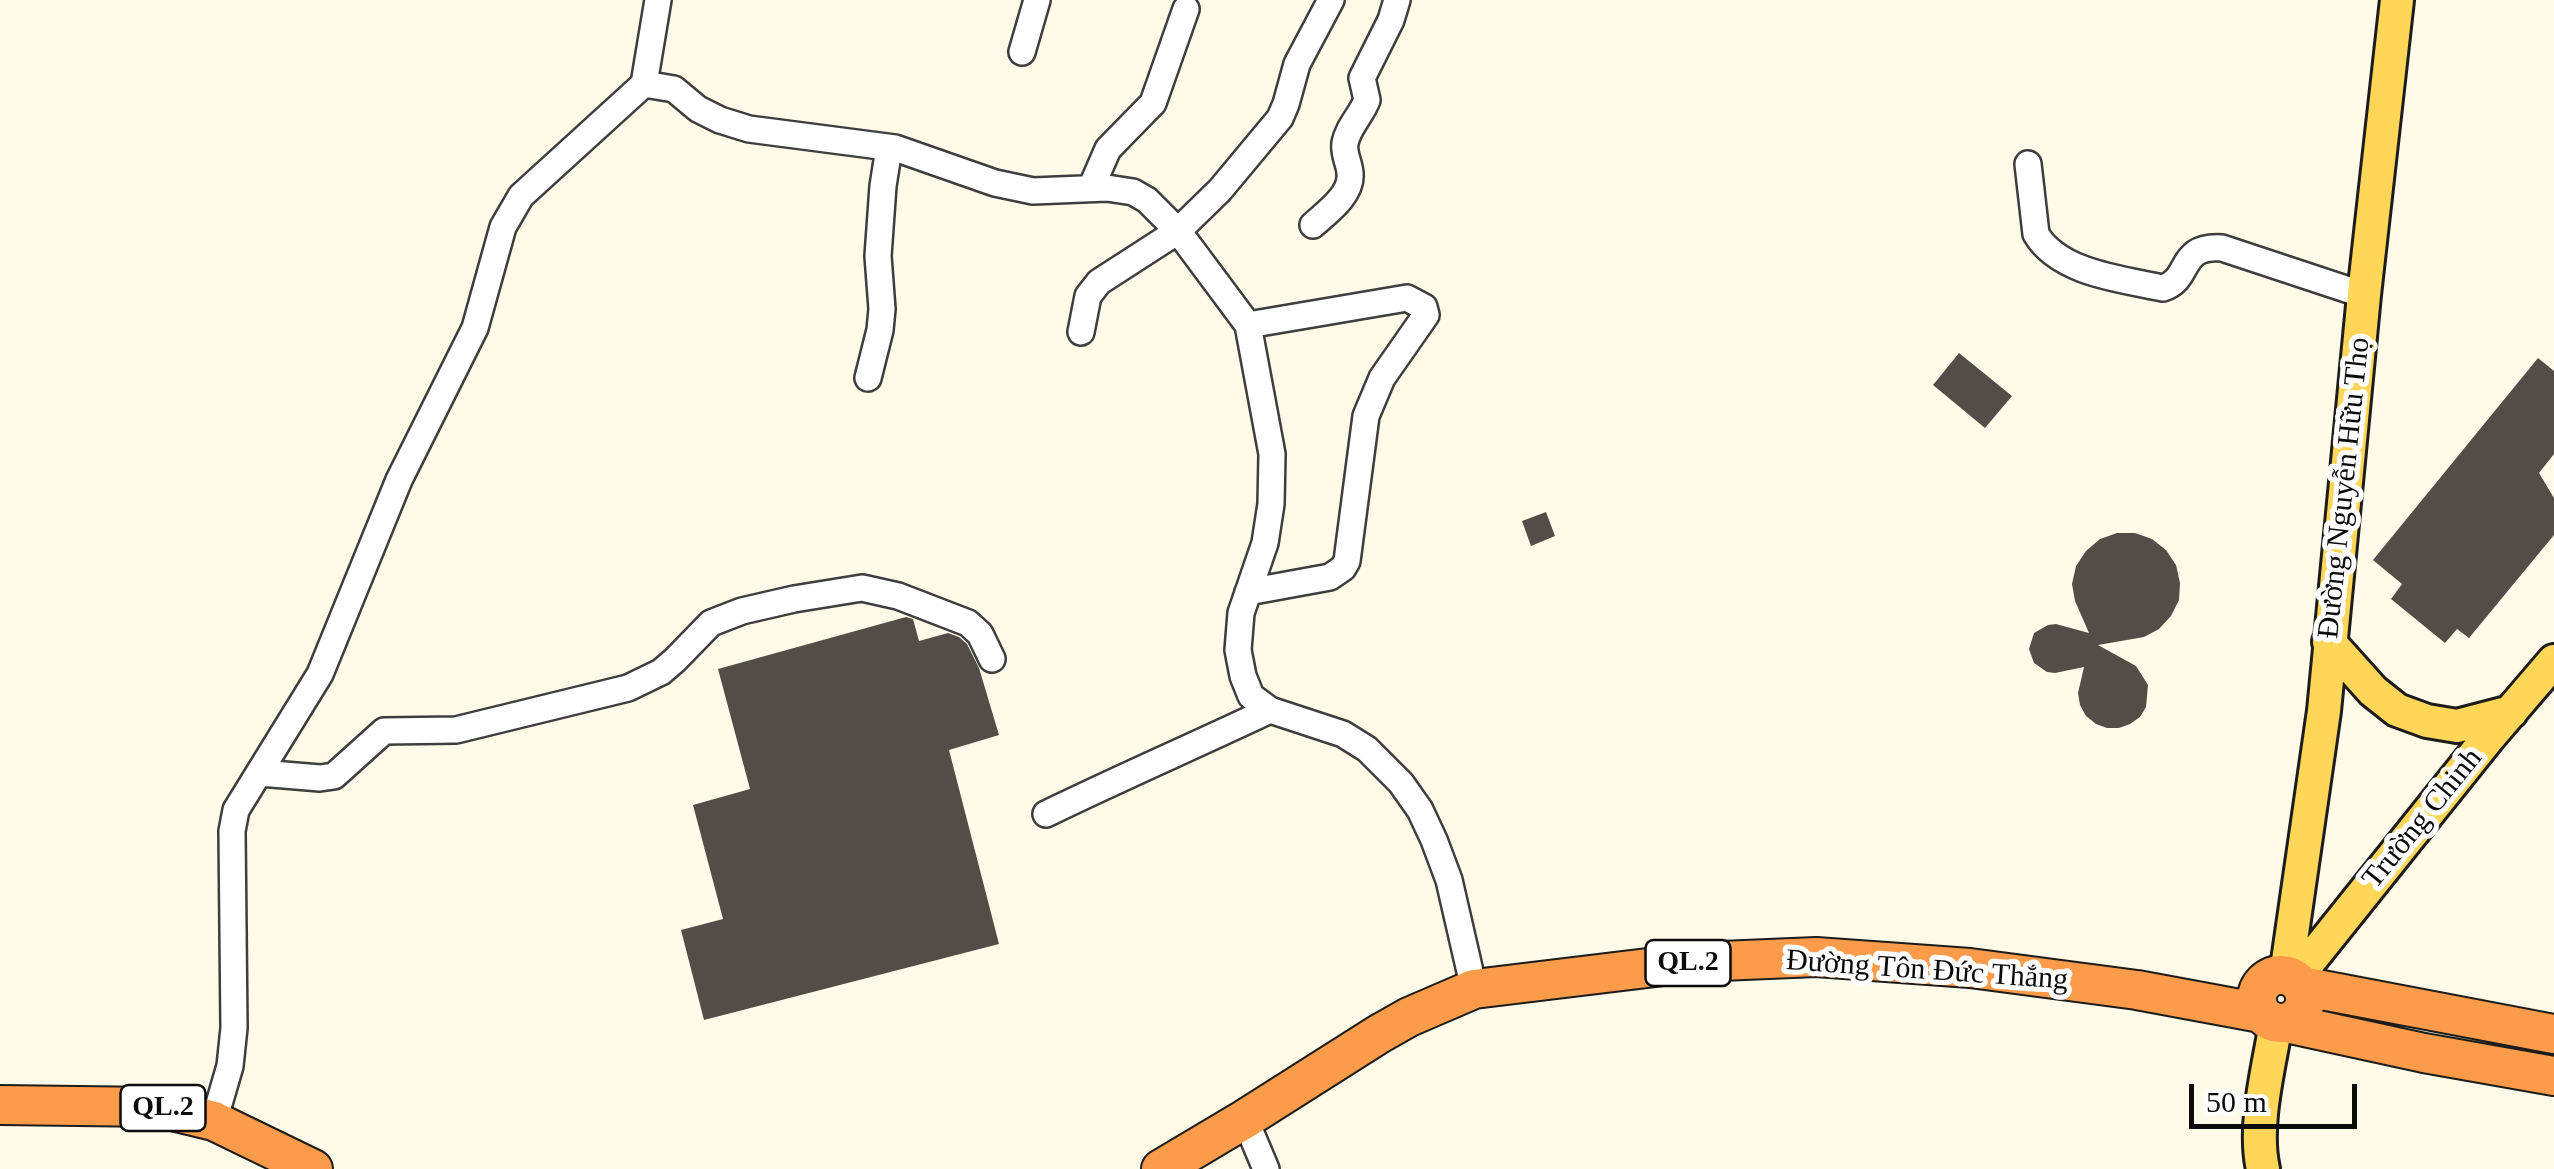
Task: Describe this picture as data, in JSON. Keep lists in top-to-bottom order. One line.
{"streets":{"highway":["QL.2","Đường Tôn Đức Thắng"],"main road":["Đường Nguyễn Hữu Thọ","Trường Chinh"]},"crossings":[["Đường Nguyễn Hữu Thọ","Trường Chinh"],["QL.2","Đường Tôn Đức Thắng"]],"scale_bar":"50 m"}
